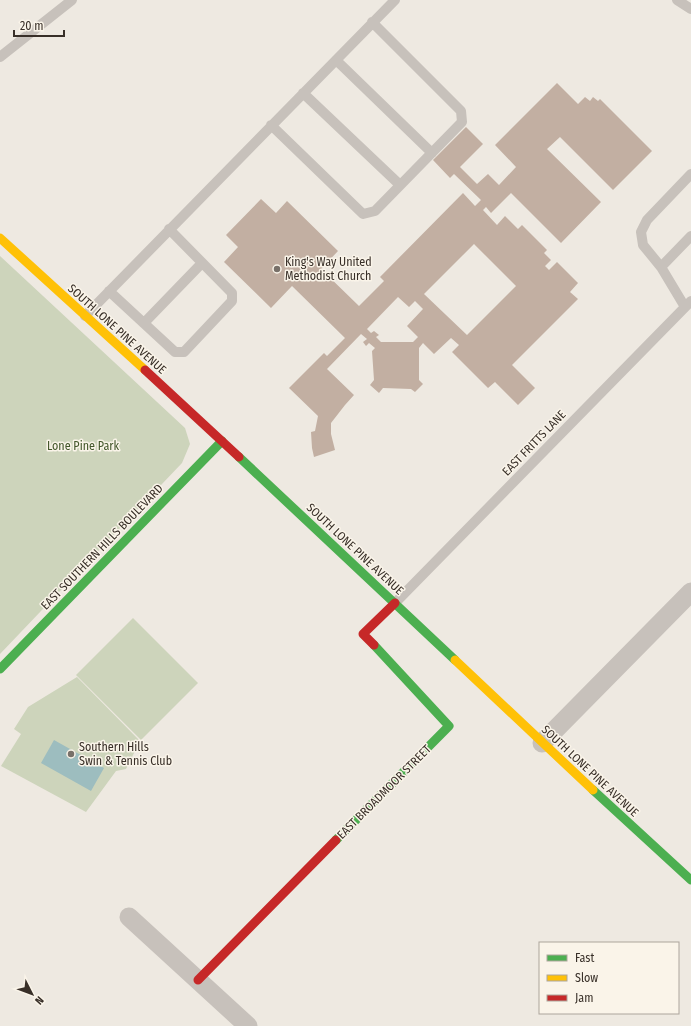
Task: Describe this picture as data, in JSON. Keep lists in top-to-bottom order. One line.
{"streets":{"main road":["SOUTH LONE PINE AVENUE","EAST SOUTHERN HILLS BOULEVARD","EAST BROADMOOR STREET"],"lane":["EAST FRITTS LANE"]},"crossings":[["SOUTH LONE PINE AVENUE","EAST FRITTS LANE"],["SOUTH LONE PINE AVENUE","EAST SOUTHERN HILLS BOULEVARD"],["SOUTH LONE PINE AVENUE","EAST BROADMOOR STREET"],["EAST FRITTS LANE","EAST BROADMOOR STREET"]],"parks":["Lone Pine Park"],"places":["King's Way United Methodist Church","Southern Hills Swin & Tennis Club"],"legend":["Fast","Slow","Jam"],"scale_bar":"20 m","north":"bottom right"}
